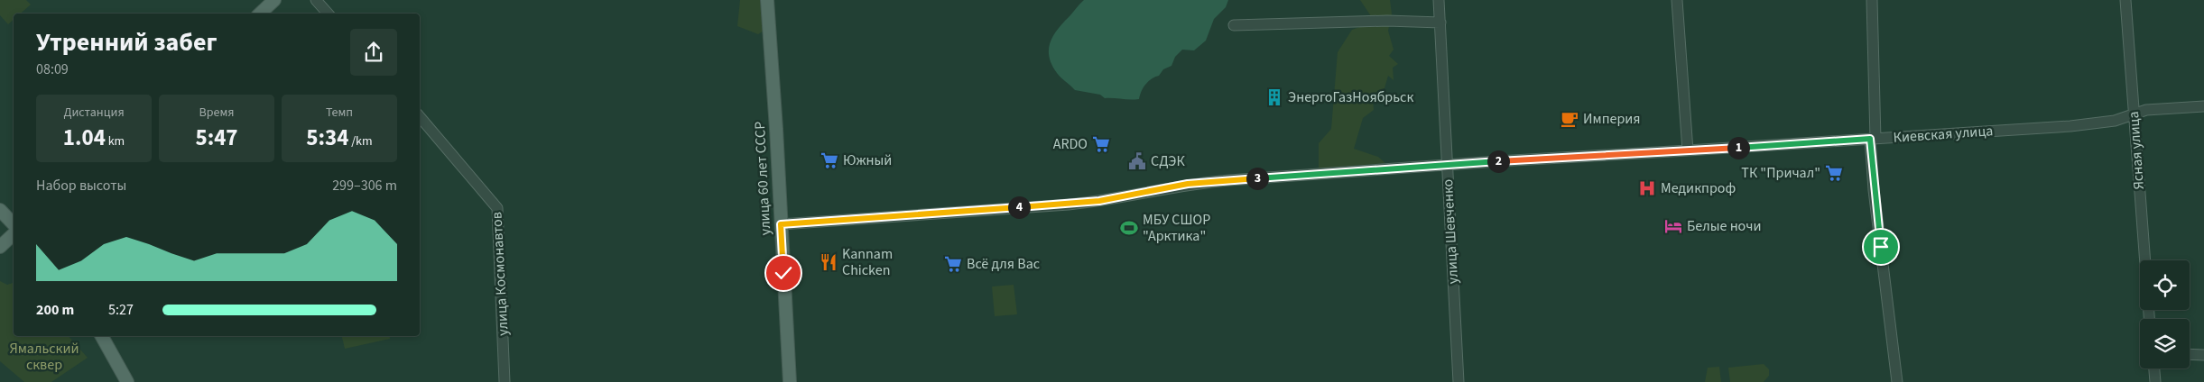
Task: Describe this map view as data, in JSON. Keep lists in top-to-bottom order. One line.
{"streets":{"main road":["улица 60 лет СССР"],"street":["Киевская улица","Ясная улица","улица Шевченко","улица Космонавтов"]},"crossings":[["Киевская улица","Ясная улица"],["Киевская улица","улица 60 лет СССР"],["Киевская улица","улица Шевченко"]],"parks":["Ямальский сквер"],"places":{"building":["ЭнергоГазНоябрьск"],"cafe":["Империя"],"supermarket":["ARDO","Южный","ТК \"Причал\"","Всё для Вас"],"public building":["СДЭК"],"hospital":["Медикпроф"],"hotel":["Белые ночи"],"sports":["МБУ СШОР \"Арктика\""],"restaurant":["Kannam Chicken"]},"page":{"heading":["Утренний забег","08:09"],"stats":[["Дистанция","1.04 km"],["Время","5:47"],["Темп","5:34 /km"]],"pins":["1","2","3","4"],"chart":["Набор высоты","299–306 m"],"list":[{"name":"200 m","note":"5:27"}]}}
